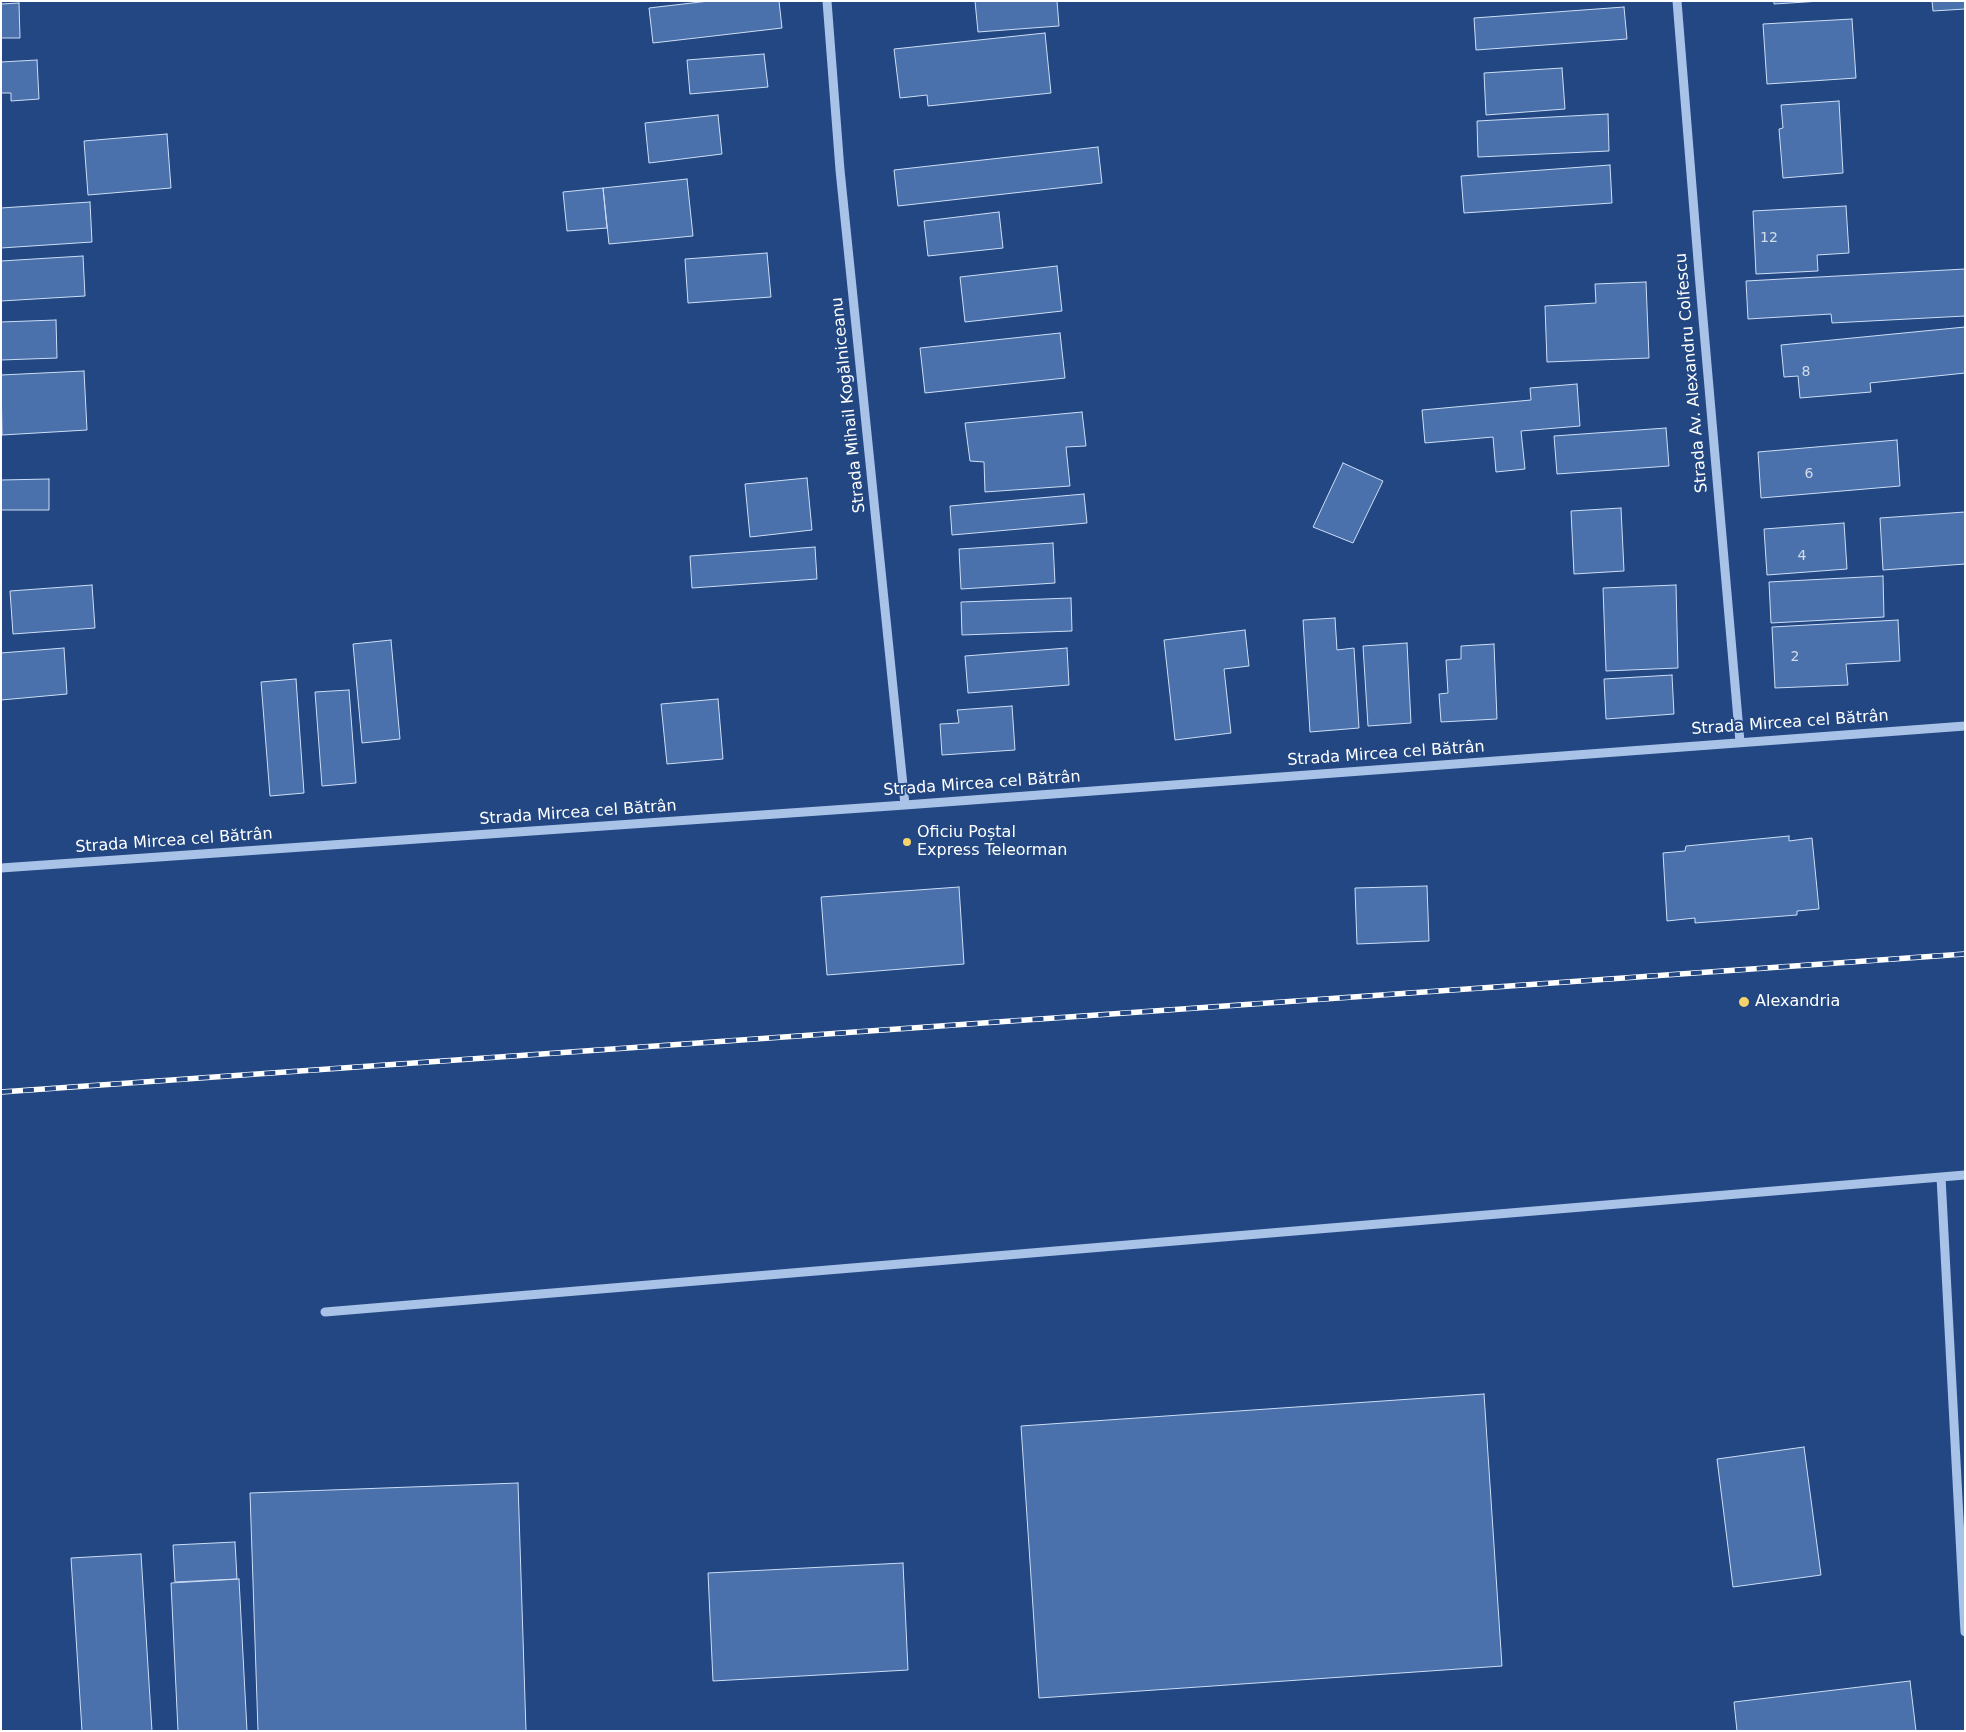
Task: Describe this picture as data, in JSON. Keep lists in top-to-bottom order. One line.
{"streets":{"street":["Strada Av. Alexandru Colfescu","Strada Mihail Kogălniceanu","Strada Mircea cel Bătrân"]},"crossings":[["Strada Av. Alexandru Colfescu","Strada Mircea cel Bătrân"],["Strada Mihail Kogălniceanu","Strada Mircea cel Bătrân"]],"places":["Oficiu Poștal Express Teleorman","Alexandria"],"house_numbers":["12","8","6","4","2"]}
